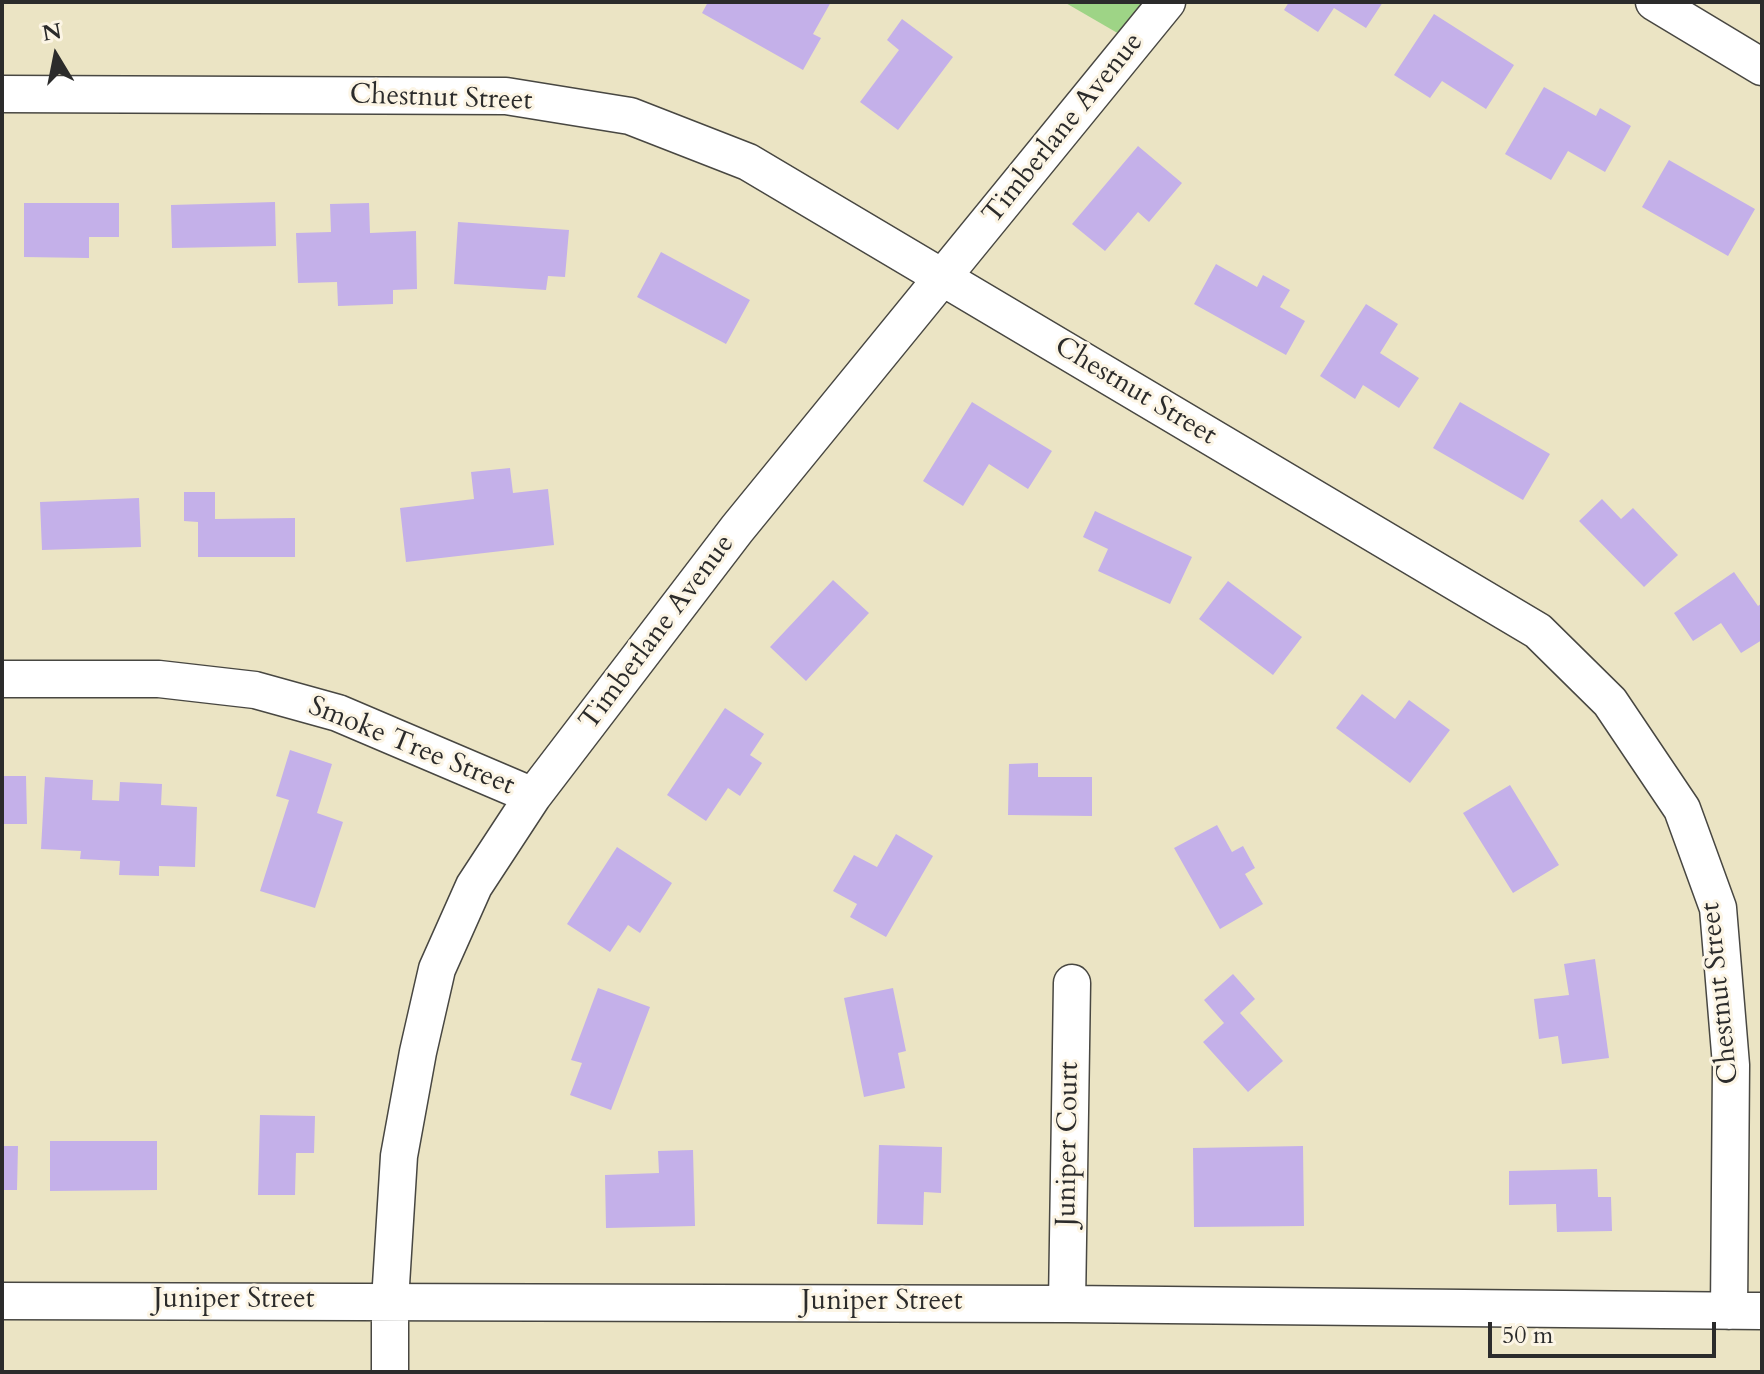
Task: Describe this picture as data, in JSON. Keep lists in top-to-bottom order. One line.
{"streets":{"street":["Chestnut Street","Timberlane Avenue","Smoke Tree Street","Juniper Court","Juniper Street"]},"crossings":[["Chestnut Street","Timberlane Avenue"],["Chestnut Street","Juniper Street"],["Timberlane Avenue","Smoke Tree Street"],["Timberlane Avenue","Juniper Street"],["Juniper Court","Juniper Street"]],"scale_bar":"50 m","north":"top"}
